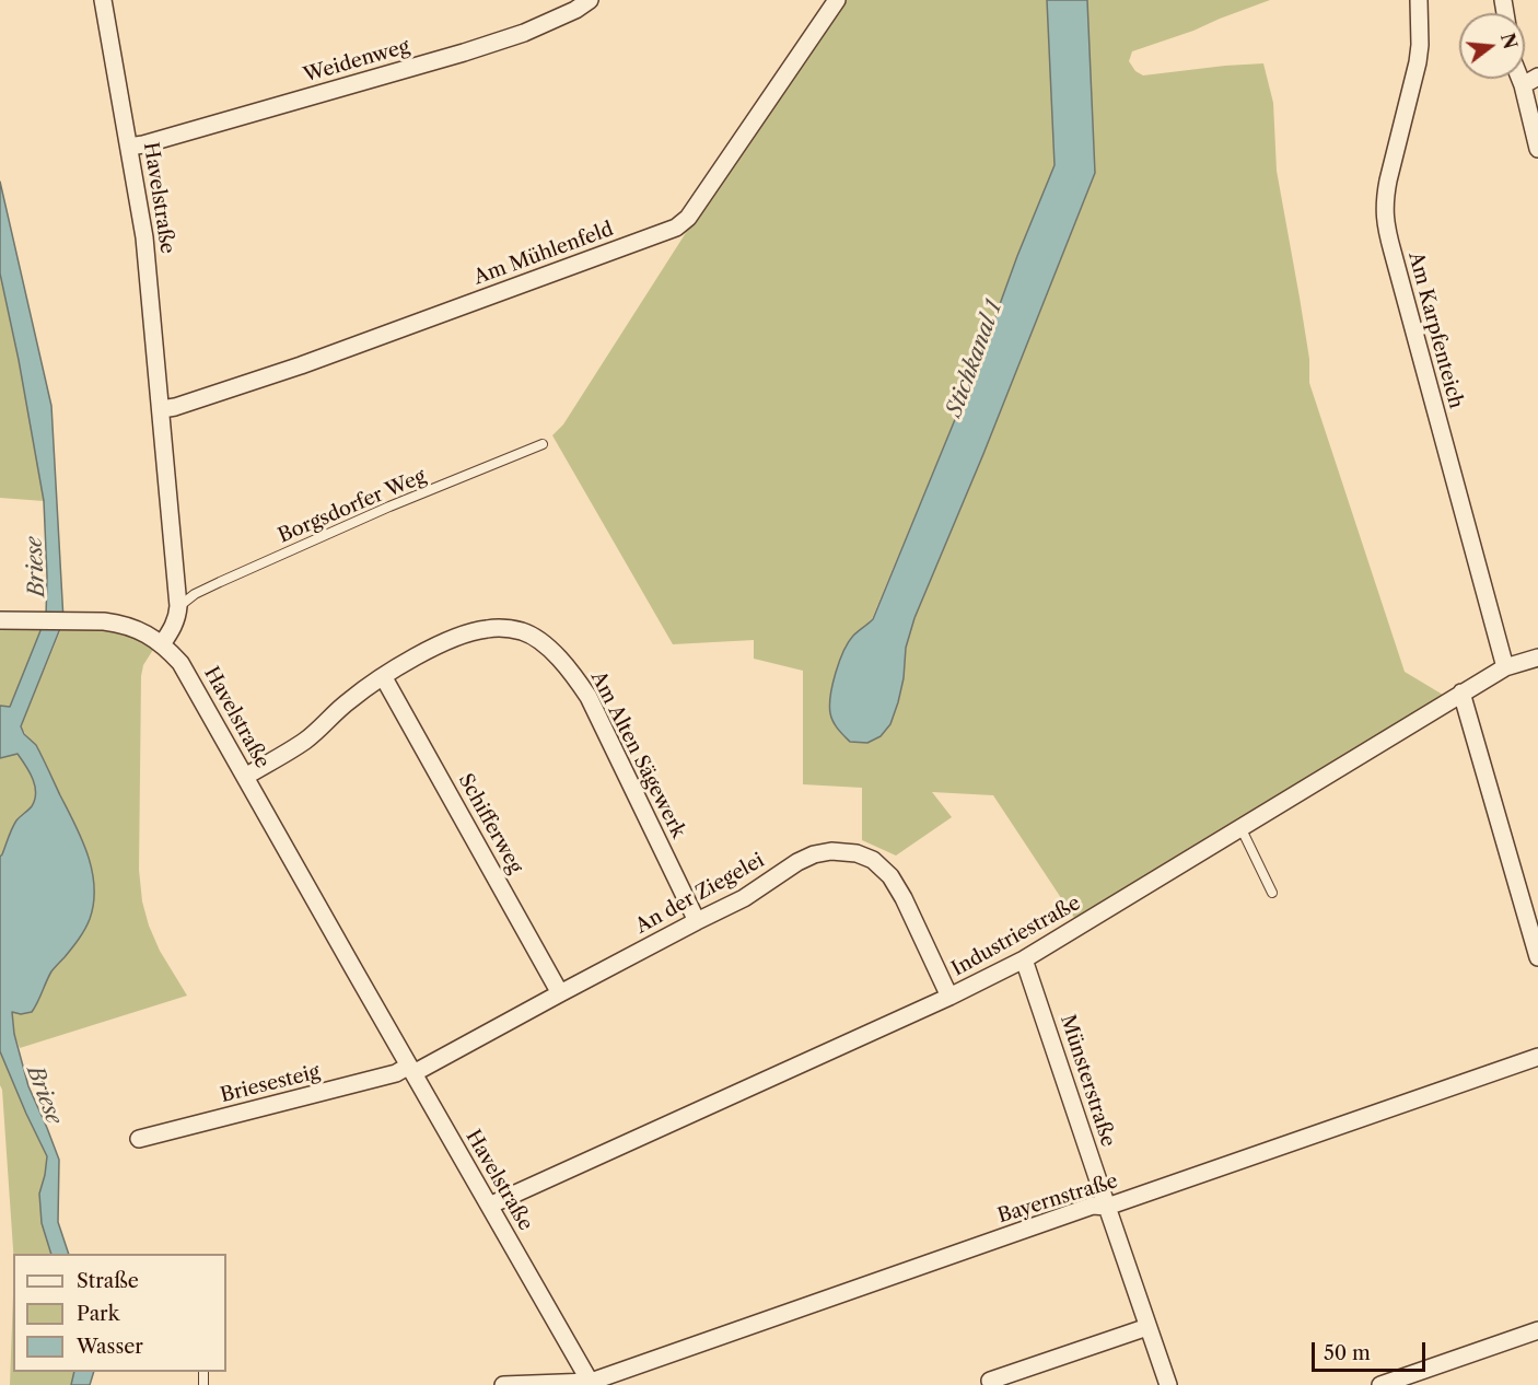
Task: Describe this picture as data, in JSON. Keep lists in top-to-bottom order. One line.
{"streets":{"street":["Weidenweg","Havelstraße","Am Mühlenfeld","Am Karpfenteich","Am Alten Sägewerk","Schifferweg","An der Ziegelei","Industriestraße","Münsterstraße","Briesesteig","Bayernstraße"],"lane":["Borgsdorfer Weg"]},"crossings":[["Weidenweg","Havelstraße"],["Havelstraße","Am Mühlenfeld"],["Havelstraße","Borgsdorfer Weg"],["Havelstraße","Am Alten Sägewerk"],["Havelstraße","An der Ziegelei"],["Havelstraße","Industriestraße"],["Havelstraße","Briesesteig"],["Havelstraße","Bayernstraße"],["Am Karpfenteich","Industriestraße"],["Am Alten Sägewerk","Schifferweg"],["Am Alten Sägewerk","An der Ziegelei"],["Schifferweg","An der Ziegelei"],["An der Ziegelei","Industriestraße"],["An der Ziegelei","Briesesteig"],["Industriestraße","Münsterstraße"],["Münsterstraße","Bayernstraße"]],"water":["Stichkanal 1","Briese"],"legend":["Straße","Park","Wasser"],"scale_bar":"50 m","north":"right"}
